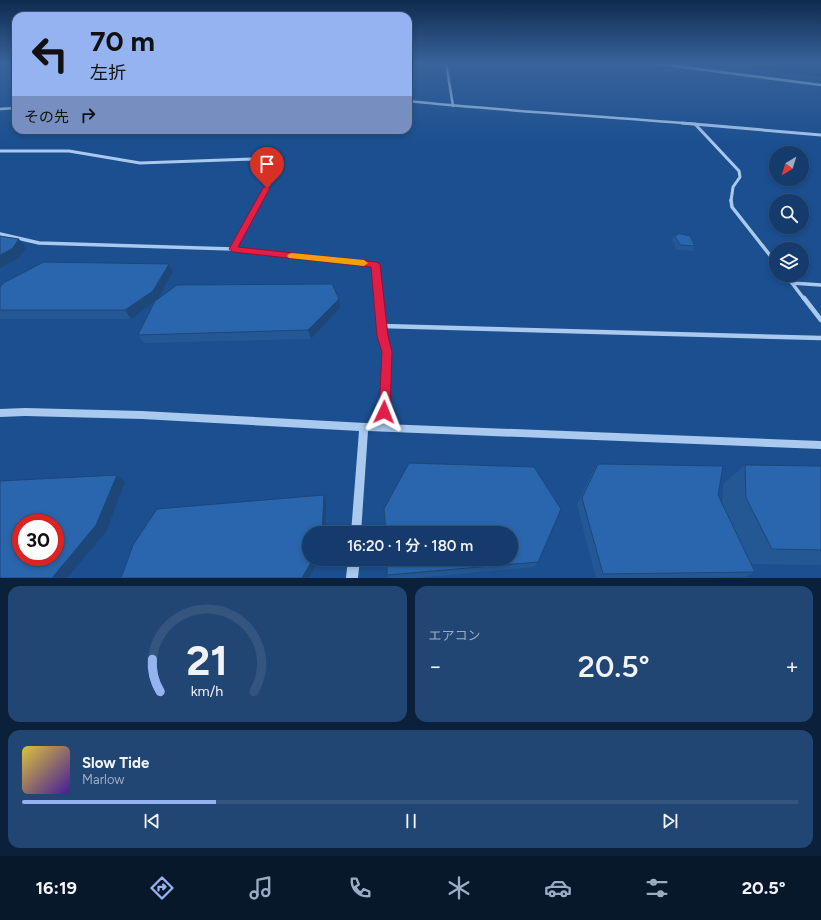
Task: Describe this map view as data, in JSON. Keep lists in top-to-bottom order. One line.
{"north":"bottom left","page":{"turn":["70 m","左折"],"then":"その先","limit":"30","trip":"16:20 · 1 分 · 180 m","tile":"エアコン","heat":["−","20.5°","+"],"song":["Slow Tide","Marlow"],"tabs":["16:19","20.5°"],"gauge":["21","km/h"]}}
